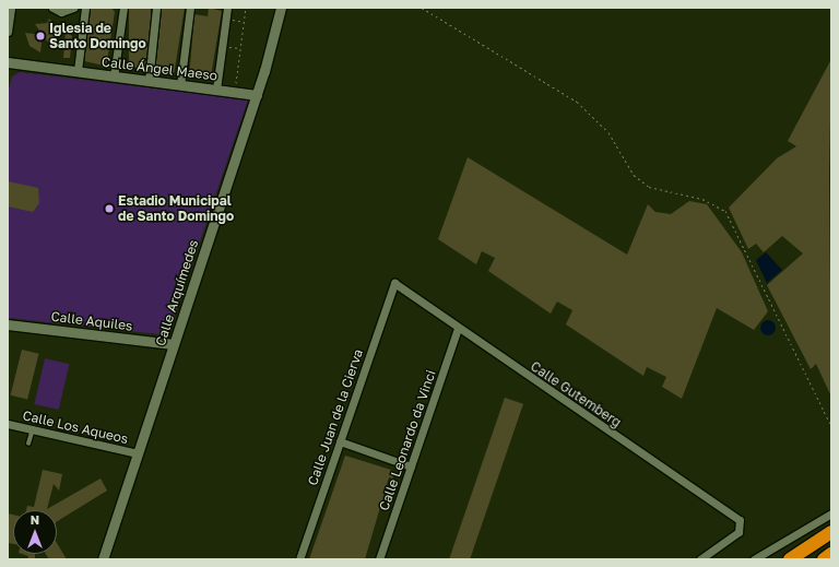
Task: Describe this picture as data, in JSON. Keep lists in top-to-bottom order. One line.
{"streets":{"street":["Calle Ángel Maeso","Calle Arquímedes","Calle Aquiles","Calle Gutemberg","Calle Juan de la Cierva","Calle Los Aqueos","Calle Leonardo da Vinci"]},"crossings":[["Calle Ángel Maeso","Calle Arquímedes"],["Calle Arquímedes","Calle Aquiles"],["Calle Arquímedes","Calle Los Aqueos"],["Calle Gutemberg","Calle Juan de la Cierva"],["Calle Gutemberg","Calle Leonardo da Vinci"]],"places":["Iglesia de Santo Domingo","Estadio Municipal de Santo Domingo"],"north":"top"}
